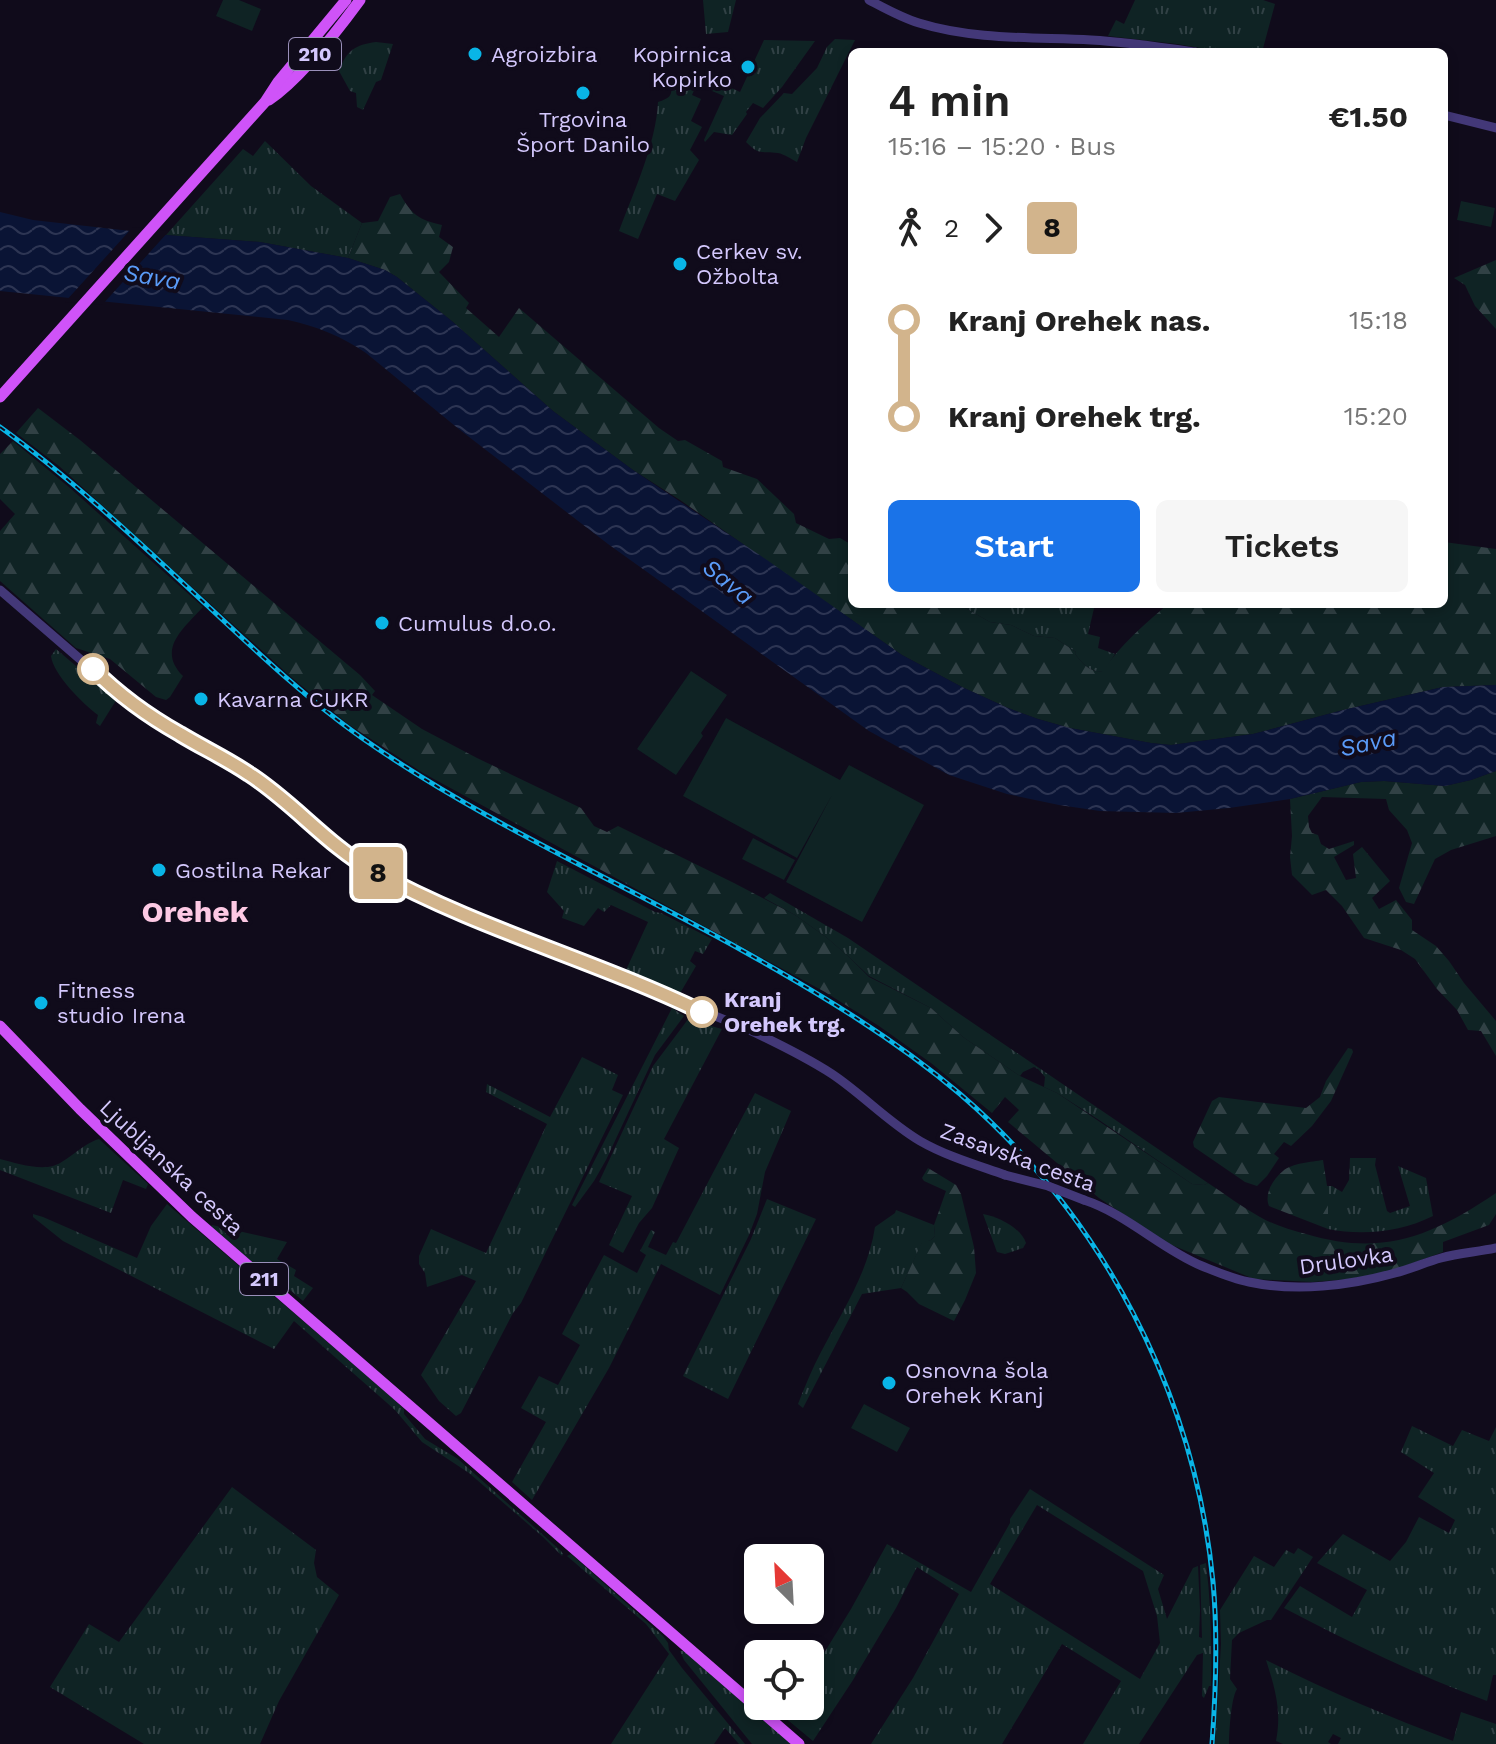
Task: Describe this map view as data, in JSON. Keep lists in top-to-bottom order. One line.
{"streets":{"main road":["210","Ljubljanska cesta","211"],"street":["Zasavska cesta","Drulovka"]},"crossings":[["Zasavska cesta","Drulovka"]],"districts":["Orehek"],"water":["Sava"],"places":["Agroizbira","Kopirnica Kopirko","Trgovina Šport Danilo","Cerkev sv. Ožbolta","Cumulus d.o.o.","Kavarna CUKR","Gostilna Rekar","Fitness studio Irena","Kranj Orehek trg.","Osnovna šola Orehek Kranj"],"lines":["bus line 8"],"north":"top left","page":{"on_map":"8","heading":["4 min","15:16 – 15:20 · Bus","€1.50"],"legs":["2","8"],"list":[{"name":"Kranj Orehek nas.","value":"15:18"},{"name":"Kranj Orehek trg.","value":"15:20"}],"buttons":["Start","Tickets"]}}
